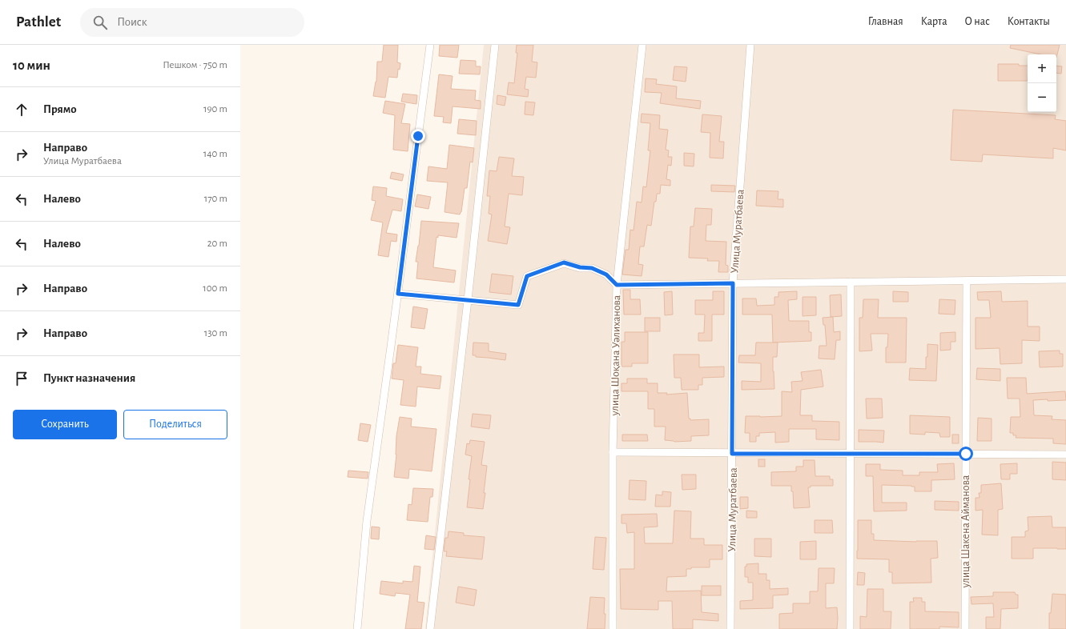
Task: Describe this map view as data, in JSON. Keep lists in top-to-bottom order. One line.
{"streets":{"street":["Улица Муратбаева","улица Шоқана Уәлиханова","улица Шакена Айманова"]},"page":{"header":"Pathlet","search":"Поиск","nav":["Главная","Карта","О нас","Контакты"],"heading":["10 мин","Пешком · 750 m"],"map_buttons":["+","−"],"list":[["Прямо","190 m"],["Направо","Улица Муратбаева","140 m"],["Налево","170 m"],["Налево","20 m"],["Направо","100 m"],["Направо","130 m"],"Пункт назначения"],"buttons":["Сохранить","Поделиться"]}}
